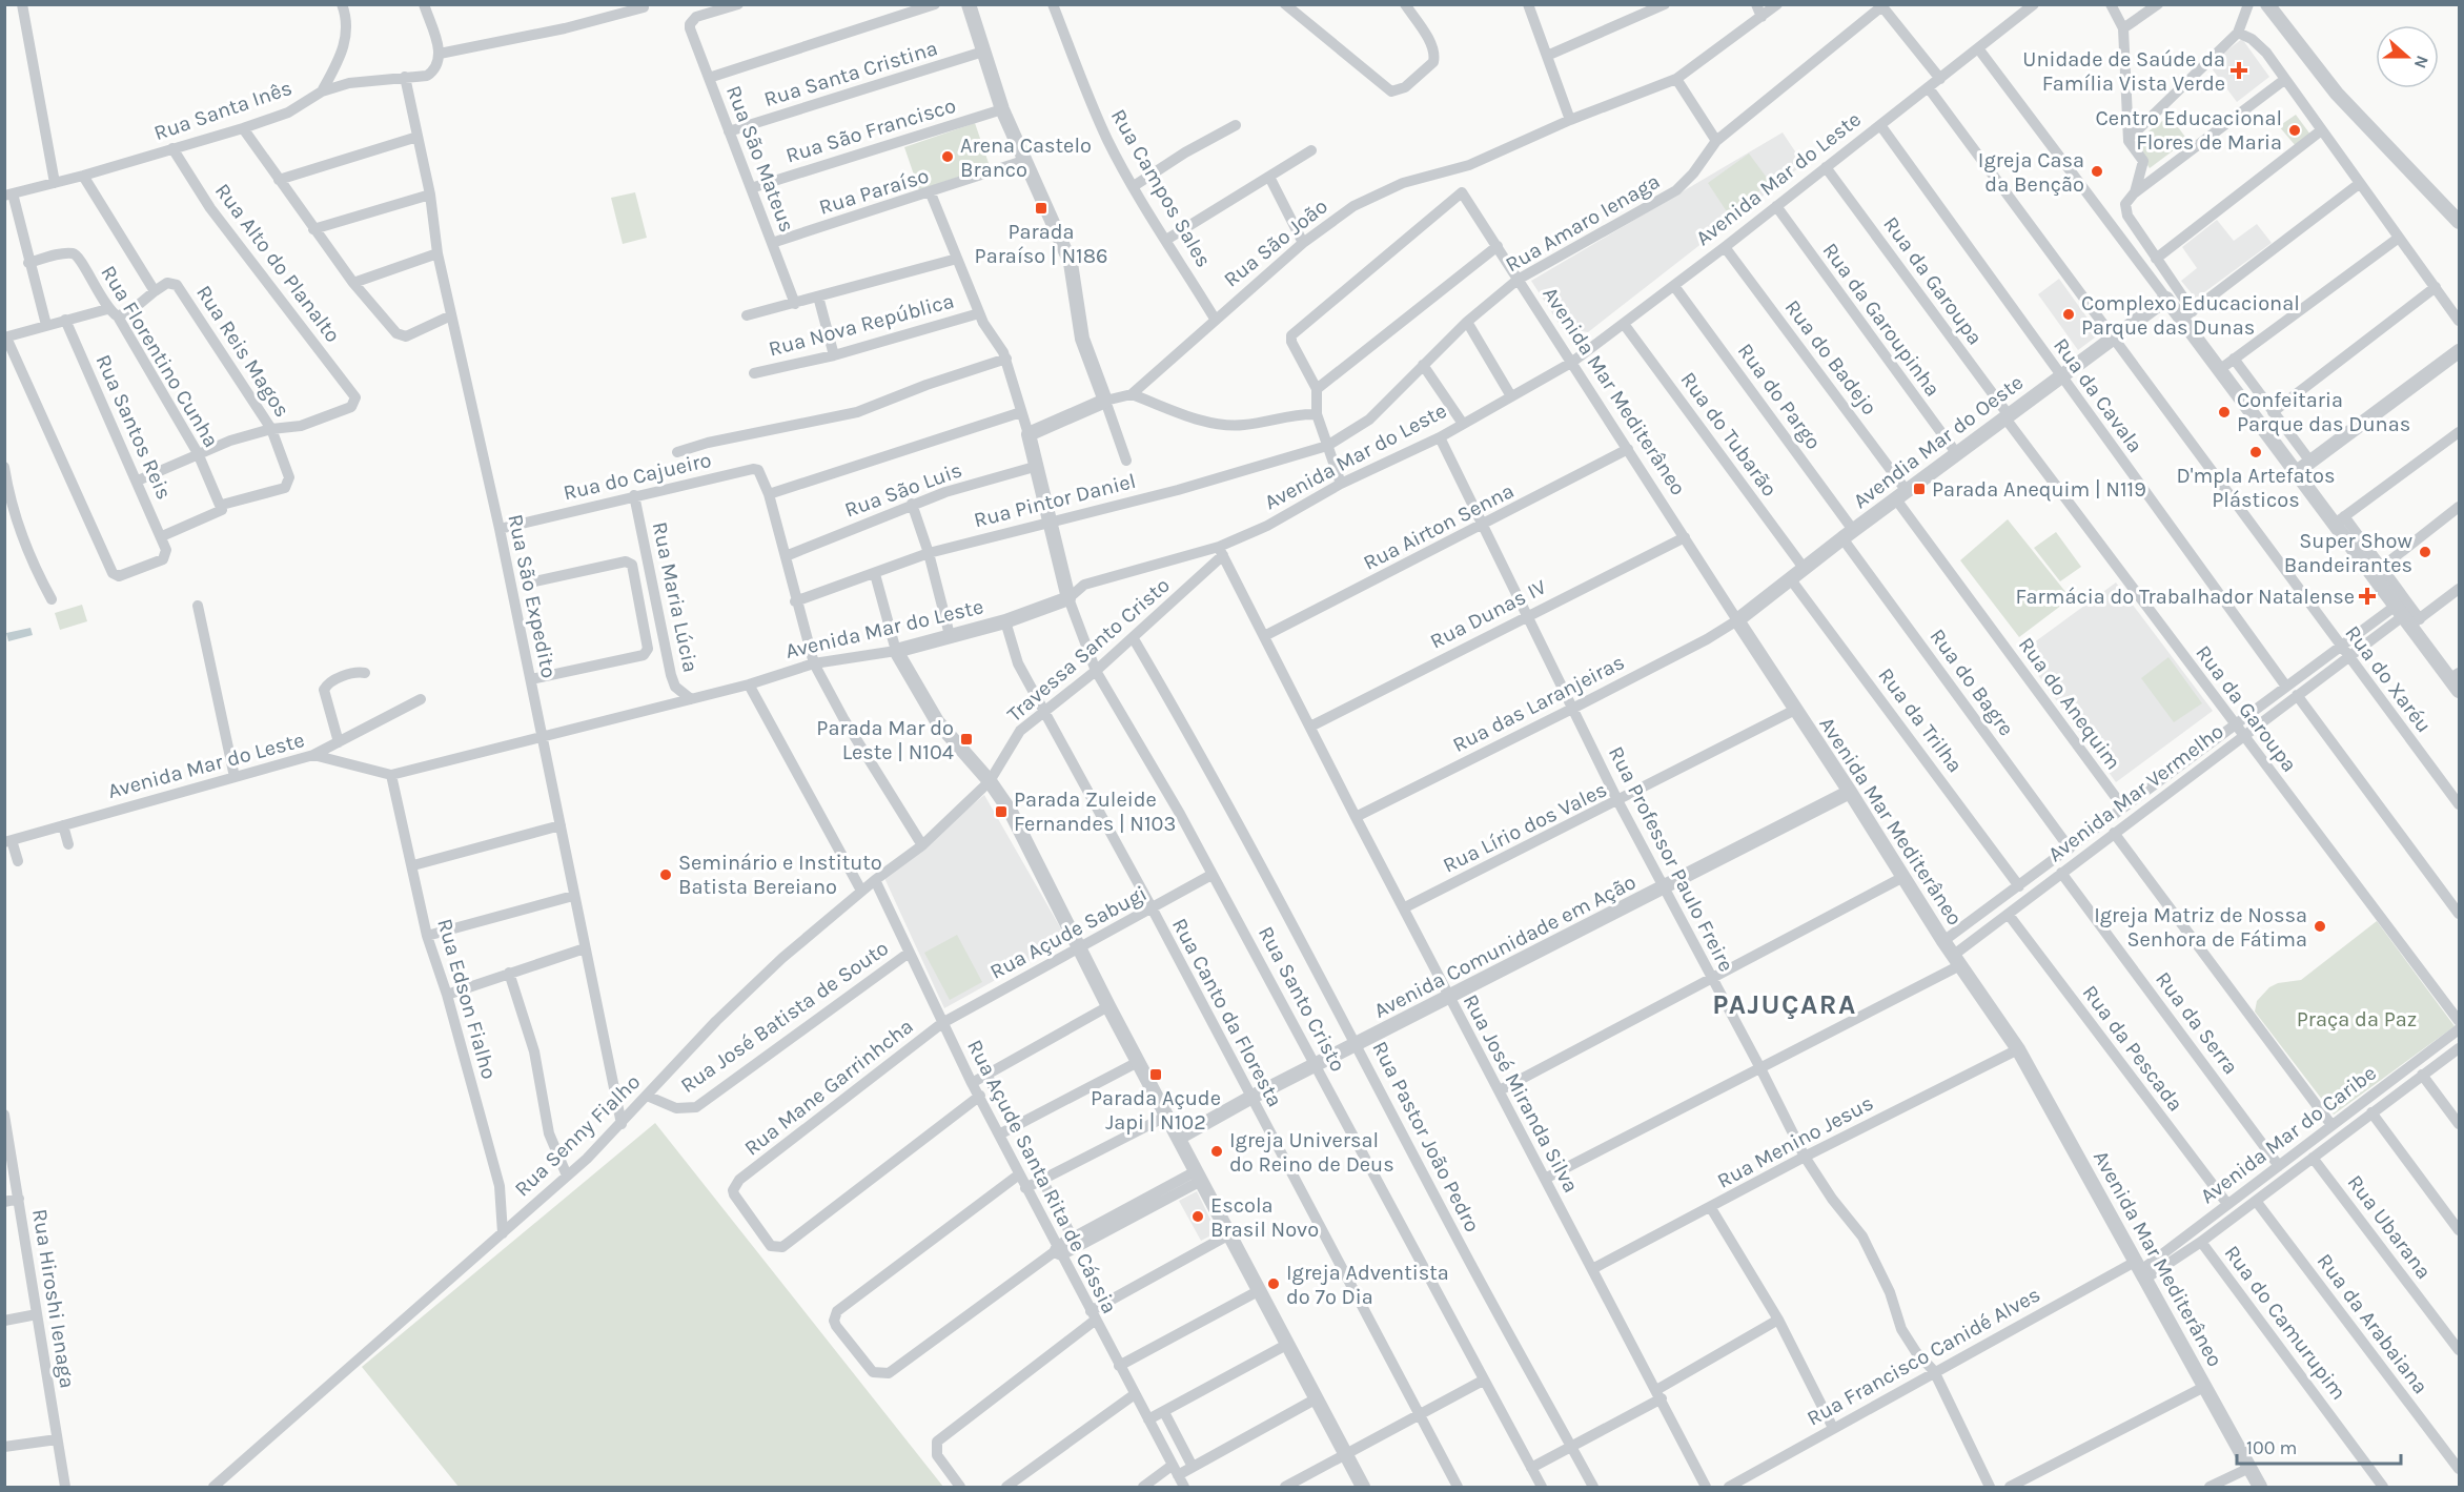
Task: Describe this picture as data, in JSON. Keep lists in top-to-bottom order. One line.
{"streets":{"street":["Rua Santa Cristina","Rua Santa Inês","Rua São Francisco","Rua São Mateus","Avenida Mar do Leste","Rua Campos Sales","Rua Paraíso","Rua Amaro Ienaga","Rua São João","Rua Alto do Planalto","Rua da Garoupa","Rua da Garoupinha","Rua Nova República","Rua Reis Magos","Rua Florentino Cunha","Rua do Badejo","Avenida Mar Mediterâneo","Rua da Cavala","Rua do Pargo","Rua Santos Reis","Rua do Tubarão","Avendia Mar do Oeste","Rua do Cajueiro","Rua São Luis","Rua Pintor Daniel","Rua Airton Senna","Rua São Expedito","Rua Maria Lúcia","Rua Dunas IV","Travessa Santo Cristo","Rua do Xaréu","Rua do Bagre","Rua das Laranjeiras","Rua do Anequim","Rua da Trilha","Avenida Mar Vermelho","Rua Lírio dos Vales","Rua Professor Paulo Freire","Rua Açude Sabugi","Avenida Comunidade em Ação","Rua Edson Fialho","Rua Santo Cristo","Rua Canto da Floresta","Rua José Batista de Souto","Rua da Serra","Rua da Pescada","Rua Mane Garrinhcha","Rua José Miranda Silva","Avenida Mar do Caribe","Rua Senny Fialho","Rua Pastor João Pedro","Rua Menino Jesus","Rua Açude Santa Rita de Cássia","Rua Ubarana","Rua Hiroshi Ienaga","Rua do Camurupim","Rua da Arabaiana","Rua Francisco Canidé Alves"]},"crossings":[["Rua Santa Cristina","Rua São Mateus"],["Rua Santa Inês","Rua Alto do Planalto"],["Rua Santa Inês","Rua São Expedito"],["Rua São Francisco","Rua São Mateus"],["Rua São Mateus","Rua Paraíso"],["Avenida Mar do Leste","Rua da Garoupa"],["Avenida Mar do Leste","Rua da Garoupinha"],["Avenida Mar do Leste","Rua do Badejo"],["Avenida Mar do Leste","Avenida Mar Mediterâneo"],["Avenida Mar do Leste","Rua da Cavala"],["Avenida Mar do Leste","Rua do Pargo"],["Avenida Mar do Leste","Rua do Tubarão"],["Avenida Mar do Leste","Rua São Expedito"],["Avenida Mar do Leste","Rua Maria Lúcia"],["Avenida Mar do Leste","Travessa Santo Cristo"],["Avenida Mar do Leste","Rua do Xaréu"],["Avenida Mar do Leste","Rua Professor Paulo Freire"],["Avenida Mar do Leste","Rua Edson Fialho"],["Avenida Mar do Leste","Rua Santo Cristo"],["Avenida Mar do Leste","Rua Canto da Floresta"],["Avenida Mar do Leste","Rua José Miranda Silva"],["Rua Campos Sales","Rua São João"],["Rua Amaro Ienaga","Avenida Mar Mediterâneo"],["Rua Amaro Ienaga","Rua Pintor Daniel"],["Rua São João","Rua Santo Cristo"],["Rua Alto do Planalto","Rua Reis Magos"],["Rua da Garoupa","Avendia Mar do Oeste"],["Rua da Garoupa","Avenida Mar Vermelho"],["Rua da Garoupinha","Avendia Mar do Oeste"],["Rua Reis Magos","Rua Florentino Cunha"],["Rua do Badejo","Avendia Mar do Oeste"],["Rua do Badejo","Rua do Anequim"],["Avenida Mar Mediterâneo","Avendia Mar do Oeste"],["Avenida Mar Mediterâneo","Rua Airton Senna"],["Avenida Mar Mediterâneo","Rua Dunas IV"],["Avenida Mar Mediterâneo","Rua das Laranjeiras"],["Avenida Mar Mediterâneo","Avenida Mar Vermelho"],["Avenida Mar Mediterâneo","Rua Lírio dos Vales"],["Avenida Mar Mediterâneo","Avenida Comunidade em Ação"],["Avenida Mar Mediterâneo","Avenida Mar do Caribe"],["Avenida Mar Mediterâneo","Rua Menino Jesus"],["Avenida Mar Mediterâneo","Rua Francisco Canidé Alves"],["Rua da Cavala","Avendia Mar do Oeste"],["Rua da Cavala","Avenida Mar Vermelho"],["Rua do Pargo","Avendia Mar do Oeste"],["Rua do Pargo","Rua do Bagre"],["Rua do Tubarão","Avendia Mar do Oeste"],["Avendia Mar do Oeste","Rua do Xaréu"],["Avendia Mar do Oeste","Rua do Bagre"],["Avendia Mar do Oeste","Rua das Laranjeiras"],["Avendia Mar do Oeste","Rua do Anequim"],["Avendia Mar do Oeste","Rua da Trilha"],["Rua do Cajueiro","Rua São Expedito"],["Rua do Cajueiro","Rua Maria Lúcia"],["Rua São Luis","Rua Santo Cristo"],["Rua Pintor Daniel","Rua Santo Cristo"],["Rua Airton Senna","Rua Professor Paulo Freire"],["Rua Airton Senna","Rua José Miranda Silva"],["Rua São Expedito","Rua Senny Fialho"],["Rua Dunas IV","Rua Professor Paulo Freire"],["Rua Dunas IV","Rua José Miranda Silva"],["Travessa Santo Cristo","Rua Santo Cristo"],["Travessa Santo Cristo","Rua Canto da Floresta"],["Travessa Santo Cristo","Rua José Miranda Silva"],["Travessa Santo Cristo","Rua Senny Fialho"],["Travessa Santo Cristo","Rua Pastor João Pedro"],["Rua do Xaréu","Avenida Mar Vermelho"],["Rua do Bagre","Avenida Mar Vermelho"],["Rua das Laranjeiras","Rua Professor Paulo Freire"],["Rua das Laranjeiras","Rua José Miranda Silva"],["Rua do Anequim","Avenida Mar Vermelho"],["Rua da Trilha","Avenida Mar Vermelho"],["Avenida Mar Vermelho","Rua Professor Paulo Freire"],["Avenida Mar Vermelho","Rua da Serra"],["Avenida Mar Vermelho","Rua da Pescada"],["Avenida Mar Vermelho","Rua José Miranda Silva"],["Rua Lírio dos Vales","Rua Professor Paulo Freire"],["Rua Lírio dos Vales","Rua José Miranda Silva"],["Rua Professor Paulo Freire","Avenida Comunidade em Ação"],["Rua Professor Paulo Freire","Rua Menino Jesus"],["Rua Professor Paulo Freire","Rua Francisco Canidé Alves"],["Rua Açude Sabugi","Rua Santo Cristo"],["Rua Açude Sabugi","Rua Canto da Floresta"],["Rua Açude Sabugi","Rua Mane Garrinhcha"],["Rua Açude Sabugi","Rua Açude Santa Rita de Cássia"],["Avenida Comunidade em Ação","Rua Santo Cristo"],["Avenida Comunidade em Ação","Rua Canto da Floresta"],["Avenida Comunidade em Ação","Rua José Miranda Silva"],["Avenida Comunidade em Ação","Rua Pastor João Pedro"],["Rua Edson Fialho","Rua Senny Fialho"],["Rua José Batista de Souto","Rua Senny Fialho"],["Rua José Batista de Souto","Rua Açude Santa Rita de Cássia"],["Rua da Serra","Avenida Mar do Caribe"],["Rua da Pescada","Avenida Mar do Caribe"],["Rua Mane Garrinhcha","Rua Açude Santa Rita de Cássia"],["Rua José Miranda Silva","Rua Menino Jesus"],["Avenida Mar do Caribe","Rua Ubarana"],["Avenida Mar do Caribe","Rua do Camurupim"],["Avenida Mar do Caribe","Rua da Arabaiana"],["Avenida Mar do Caribe","Rua Francisco Canidé Alves"],["Rua Senny Fialho","Rua Açude Santa Rita de Cássia"]],"districts":["PAJUÇARA"],"parks":["Praça da Paz"],"places":{"health":["Unidade de Saúde da Família Vista Verde","Farmácia do Trabalhador Natalense"],"other":["Centro Educacional Flores de Maria","Arena Castelo Branco","Igreja Casa da Benção","Complexo Educacional Parque das Dunas","Confeitaria Parque das Dunas","D'mpla Artefatos Plásticos","Super Show Bandeirantes","Seminário e Instituto Batista Bereiano","Igreja Matriz de Nossa Senhora de Fátima","Igreja Universal do Reino de Deus","Escola Brasil Novo","Igreja Adventista do 7º Dia"],"transit":["Parada Paraíso | N186","Parada Anequim | N119","Parada Mar do Leste | N104","Parada Zuleide Fernandes | N103","Parada Açude Japi | N102"]},"scale_bar":"100 m","north":"right"}
